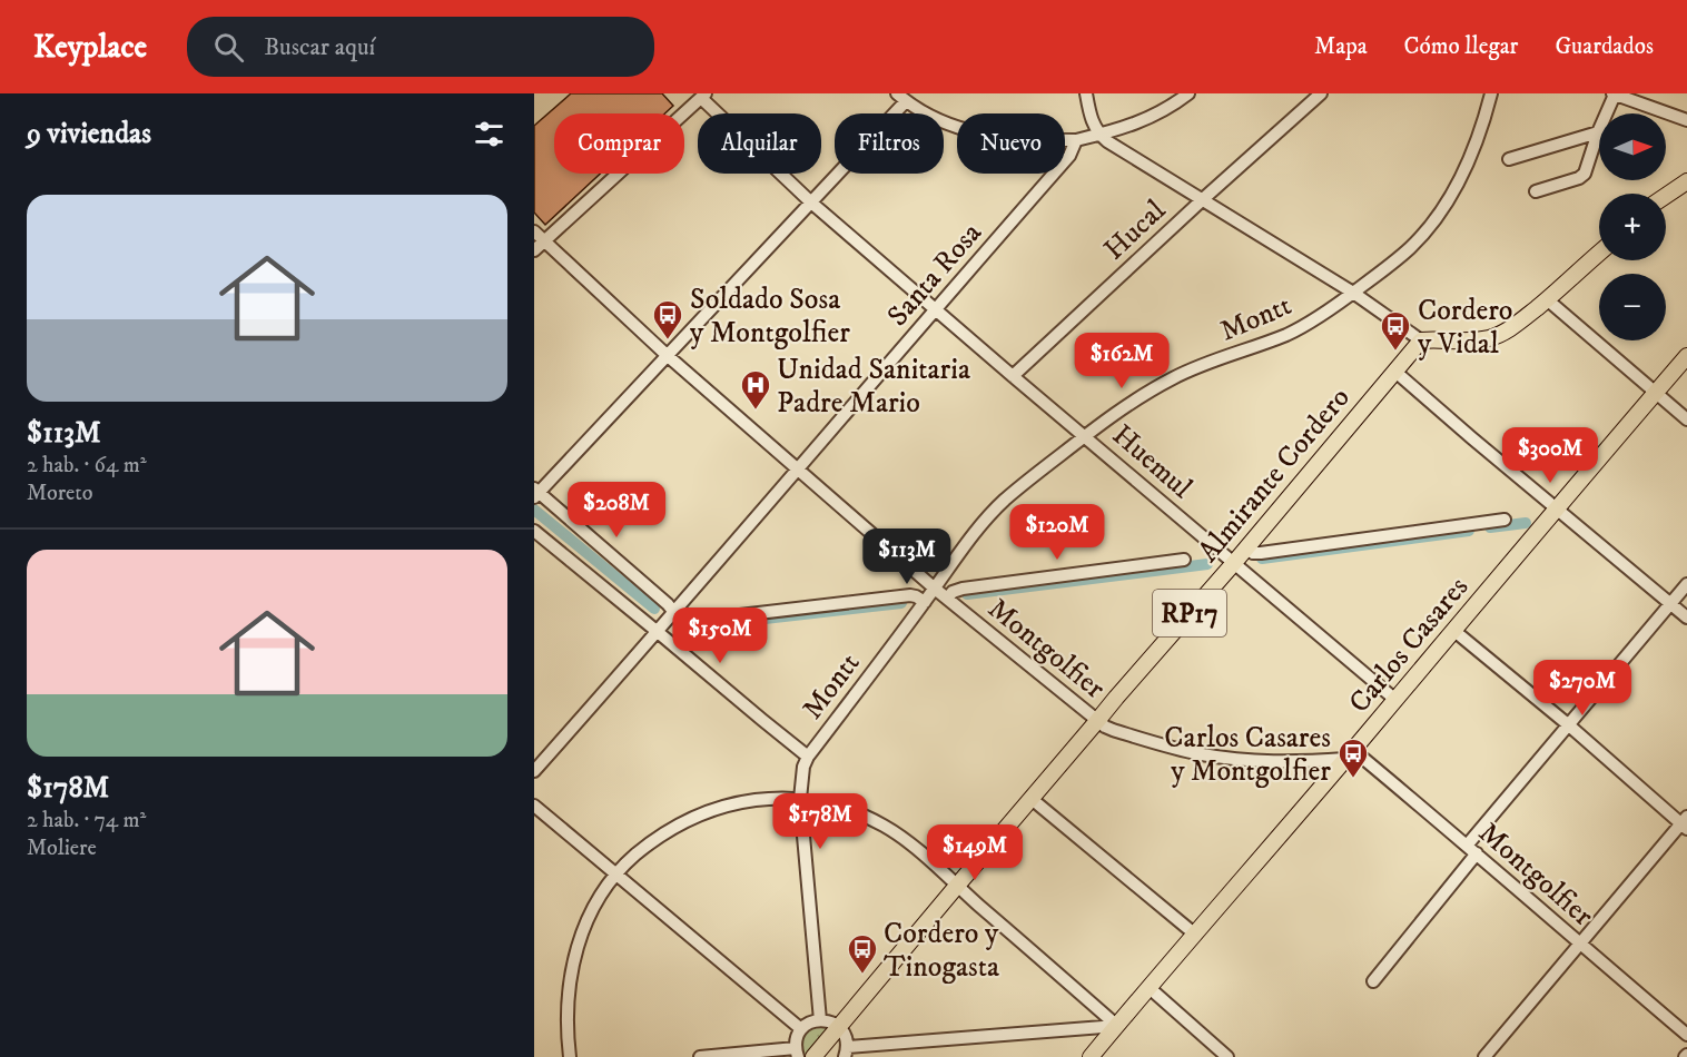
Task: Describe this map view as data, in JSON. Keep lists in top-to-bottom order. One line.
{"streets":{"main road":["Almirante Cordero","RP17","Carlos Casares"],"street":["Hucal","Santa Rosa","Montt","Huemul","Montgolfier"]},"crossings":[["Hucal","Huemul"],["Santa Rosa","Huemul"],["Santa Rosa","Montgolfier"],["Montt","Huemul"],["Montt","Montgolfier"],["Huemul","Almirante Cordero"],["Huemul","Carlos Casares"],["Almirante Cordero","Montgolfier"],["Carlos Casares","Montgolfier"]],"places":{"bus stop":["Soldado Sosa y Montgolfier","Cordero y Vidal","Carlos Casares y Montgolfier","Cordero y Tinogasta"],"hospital":["Unidad Sanitaria Padre Mario"]},"north":"right","page":{"header":"Keyplace","search":"Buscar aquí","nav":["Mapa","Cómo llegar","Guardados"],"heading":"9 viviendas","map_buttons":["+","−"],"chip":["Comprar","Alquilar","Filtros","Nuevo"],"list":[{"name":"$113M","note":"2 hab. · 64 m² · Moreto"},{"name":"$178M","note":"2 hab. · 74 m² · Moliere"}],"price":["$162M","$300M","$208M","$120M","$113M","$150M","$270M","$178M","$149M"]}}
